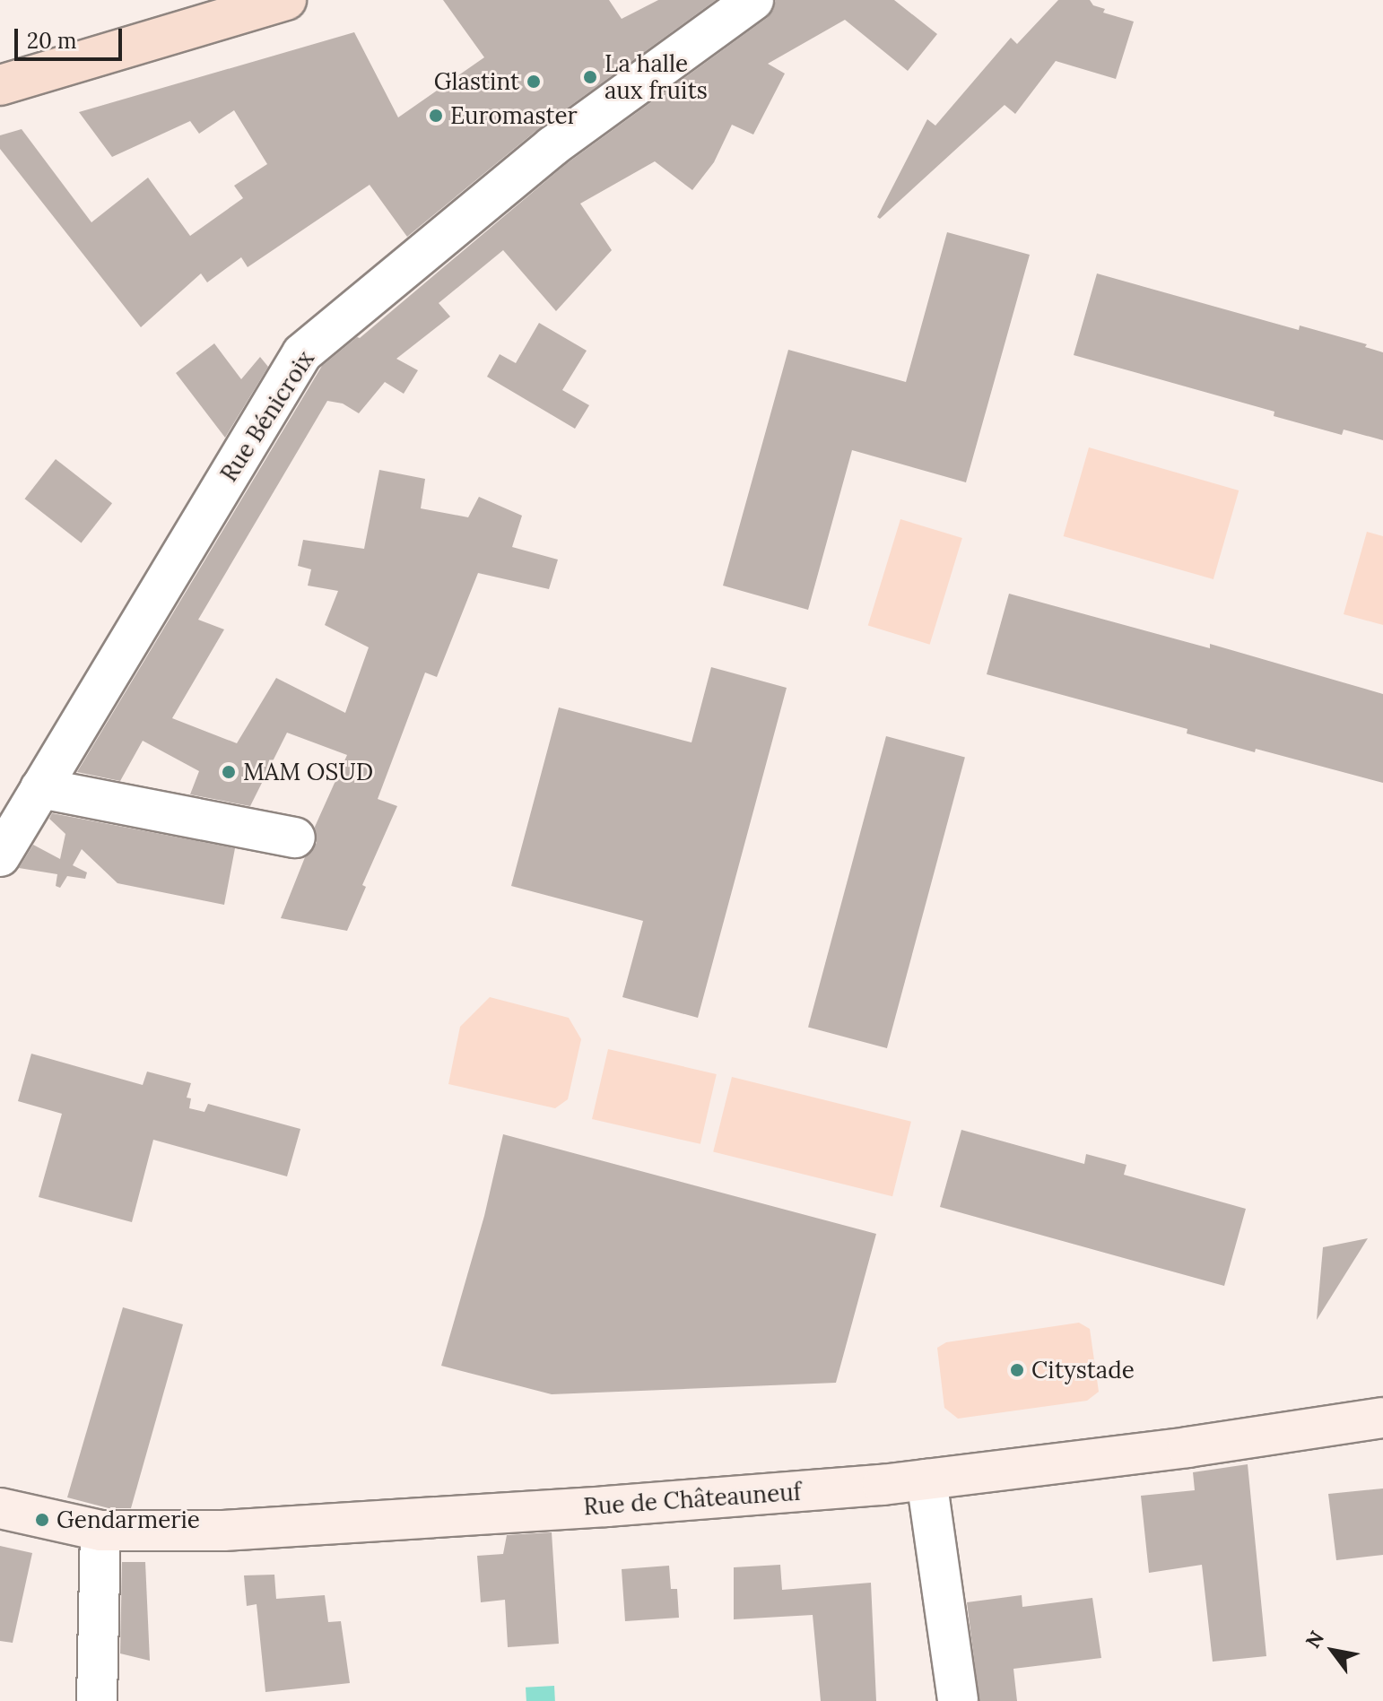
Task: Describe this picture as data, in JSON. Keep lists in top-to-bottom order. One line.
{"streets":{"main road":["Rue de Châteauneuf"],"street":["Rue Bénicroix"]},"places":["La halle aux fruits","Glastint","Euromaster","MAM OSUD","Citystade","Gendarmerie"],"scale_bar":"20 m","north":"top left"}
